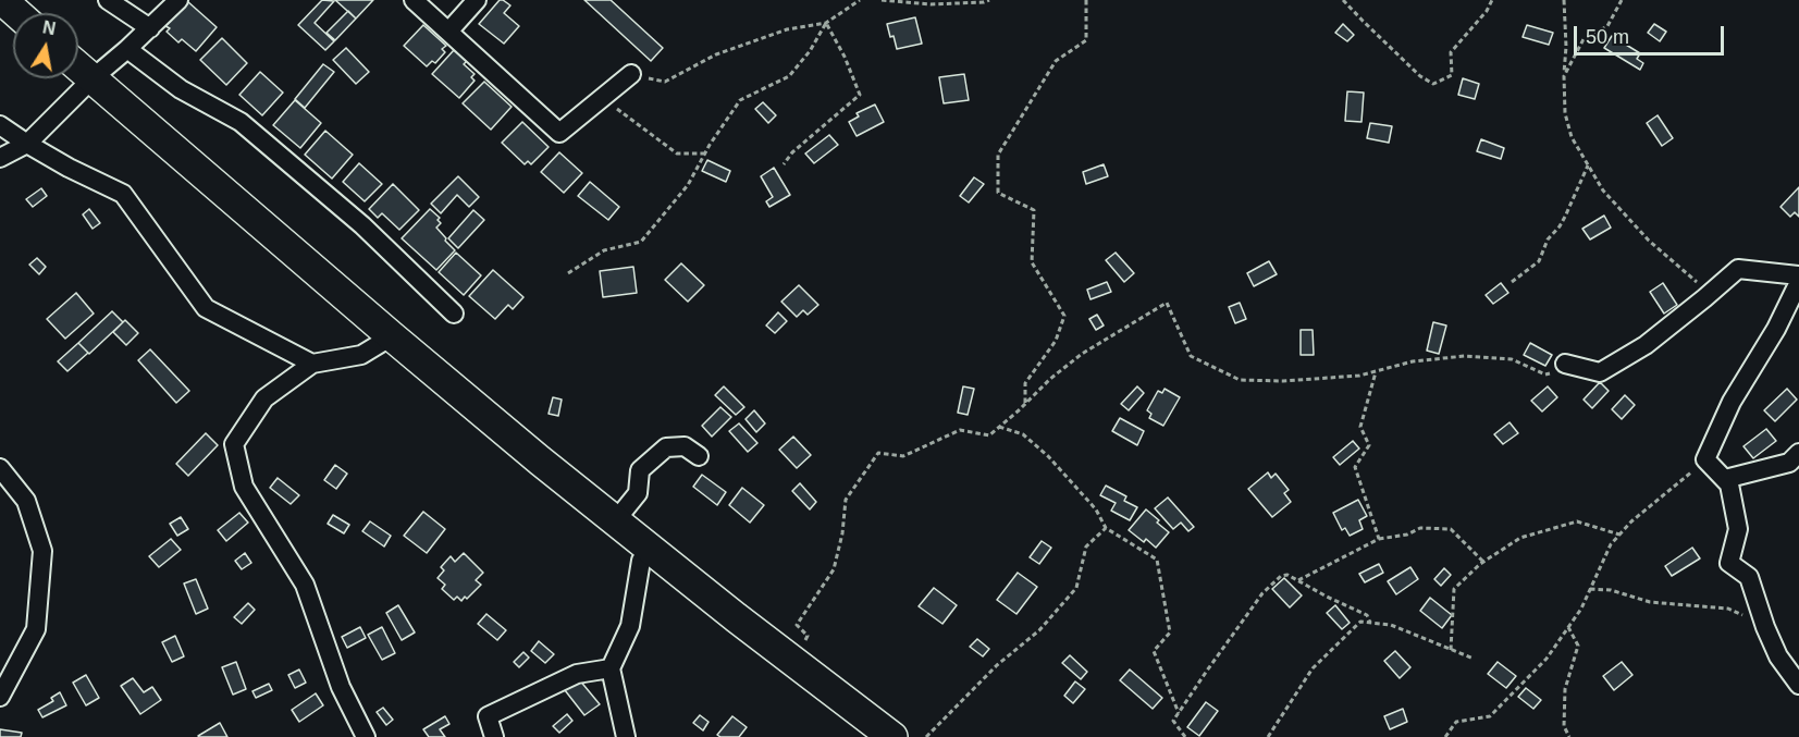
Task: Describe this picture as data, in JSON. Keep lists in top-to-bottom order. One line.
{"scale_bar":"50 m","north":"top"}
